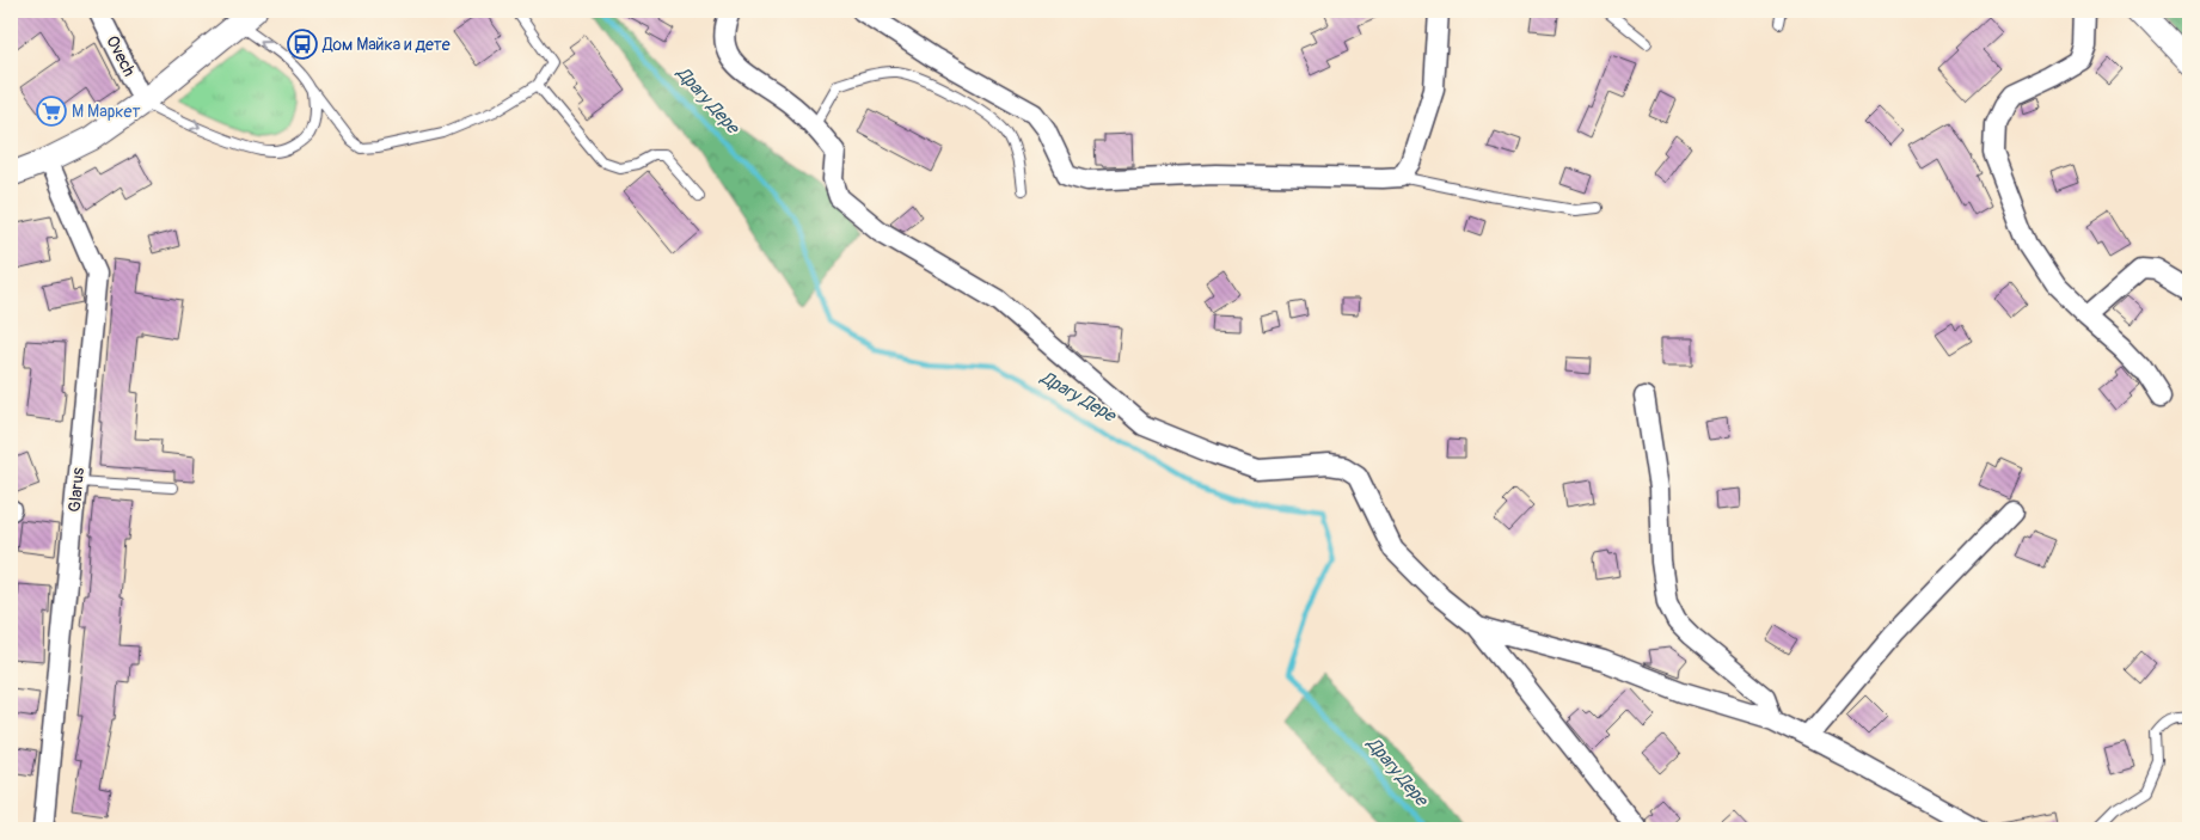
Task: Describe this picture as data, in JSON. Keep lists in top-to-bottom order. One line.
{"streets":{"street":["Ovech","Glarus"]},"water":["Драгу Дере"],"places":{"bus stop":["Дом Майка и дете"],"supermarket":["М Маркет"]}}
